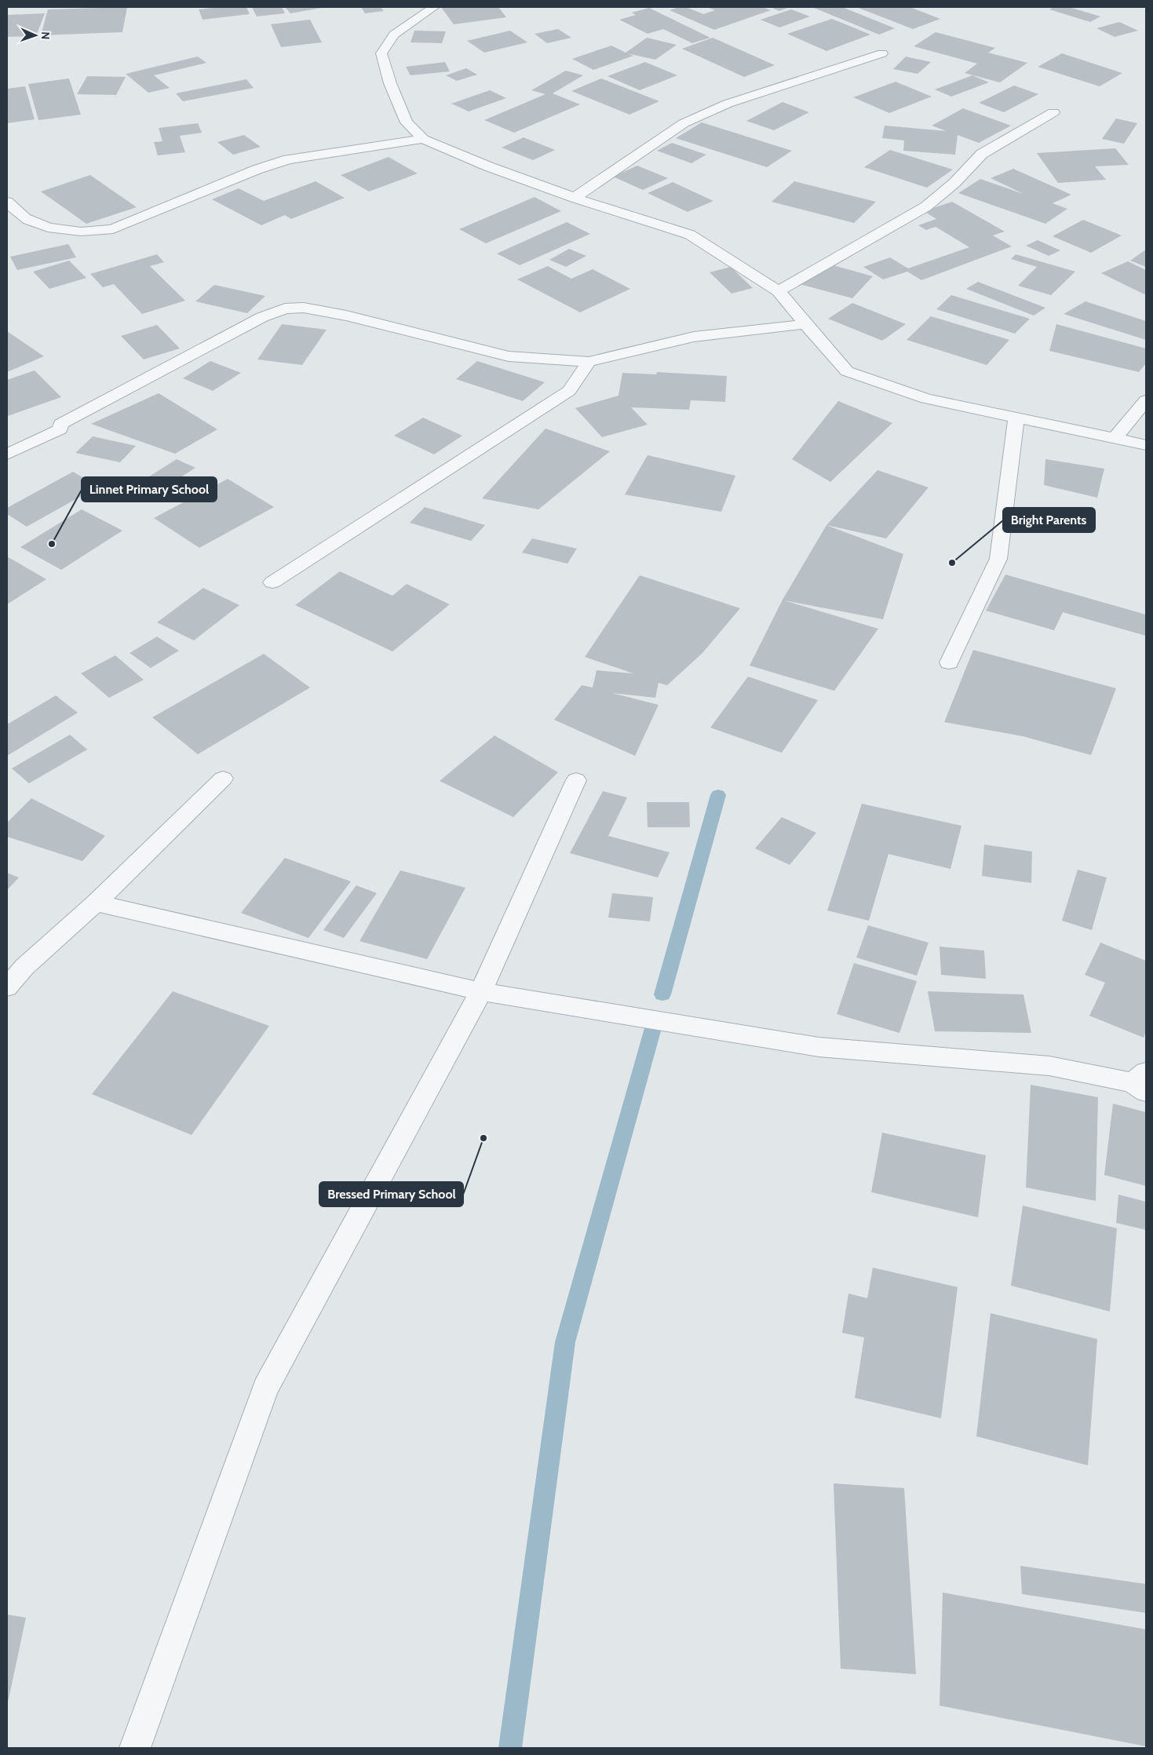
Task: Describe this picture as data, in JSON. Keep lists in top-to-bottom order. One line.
{"places":["Linnet Primary School","Bright Parents","Bressed Primary School"],"north":"right"}
